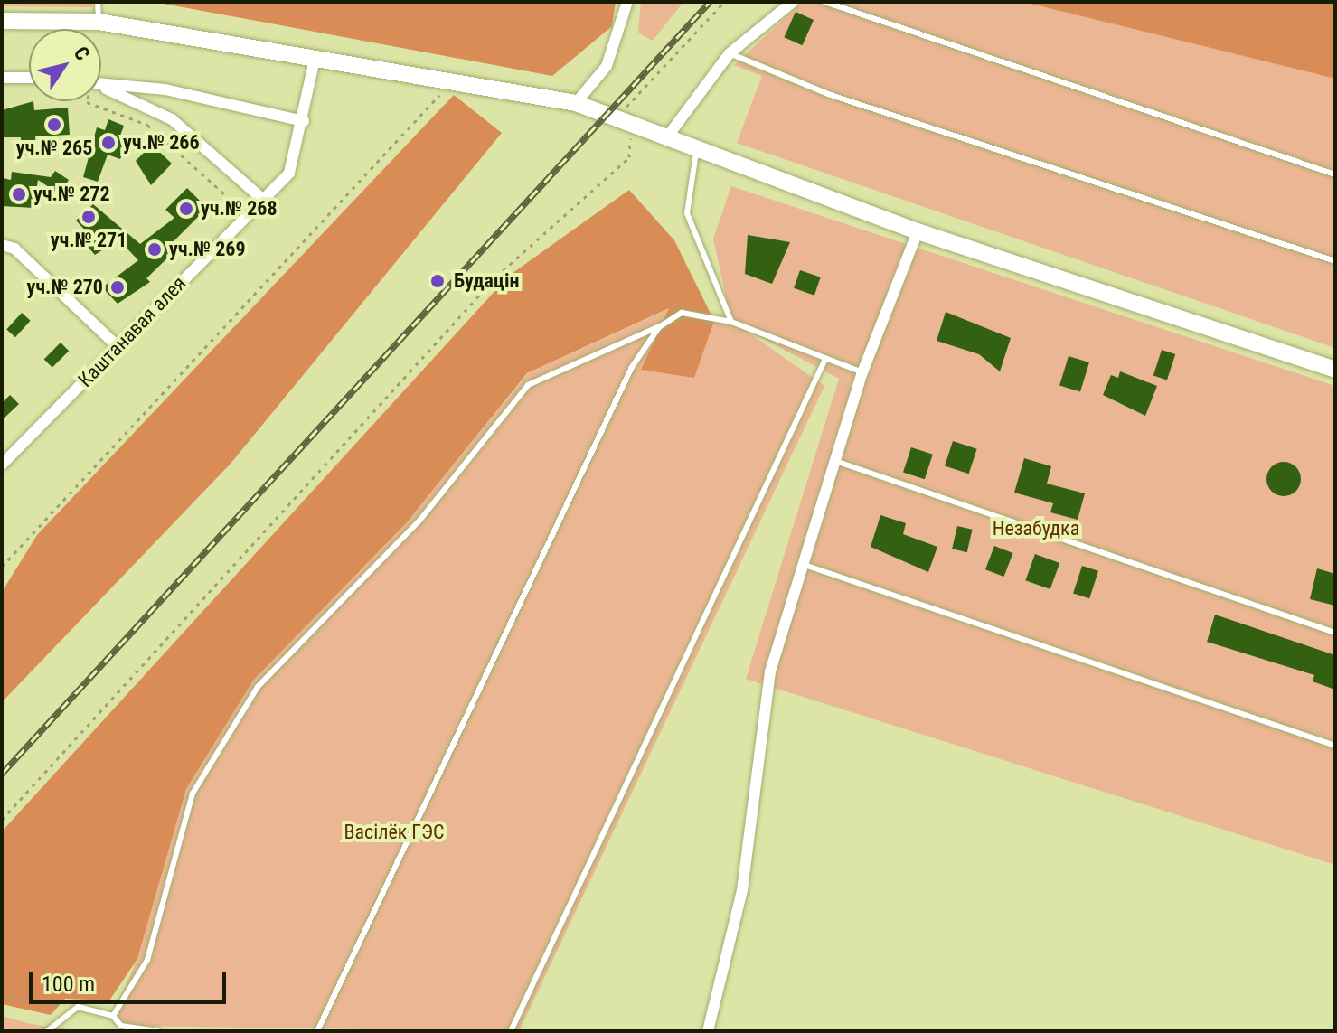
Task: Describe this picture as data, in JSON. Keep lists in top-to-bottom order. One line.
{"streets":{"street":["Каштанавая алея"]},"parks":["Незабудка","Васілёк ГЭС"],"places":["уч.№ 265","уч.№ 266","уч.№ 272","уч.№ 268","уч.№ 271","уч.№ 269","Будацін","уч.№ 270"],"scale_bar":"100 m","north":"top right"}
